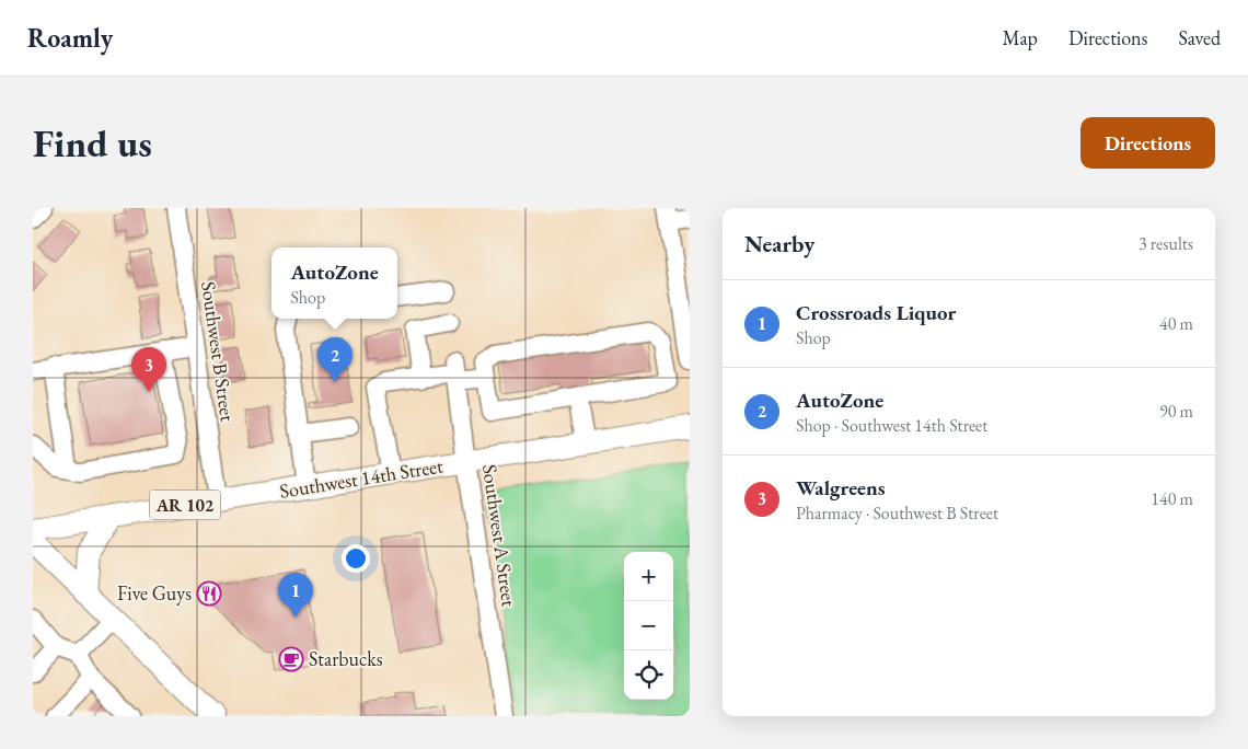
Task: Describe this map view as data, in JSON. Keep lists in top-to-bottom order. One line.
{"streets":{"main road":["Southwest 14th Street","AR 102"],"street":["Southwest B Street","Southwest A Street"]},"crossings":[["Southwest B Street","Southwest 14th Street"],["Southwest 14th Street","Southwest A Street"]],"places":{"restaurant":["Five Guys"],"cafe":["Starbucks"]},"page":{"header":"Roamly","nav":["Map","Directions","Saved"],"buttons":"Directions","title":"Find us","heading":["Nearby","3 results"],"popup":["AutoZone","Shop"],"list":[{"mark":"1","name":"Crossroads Liquor","note":"Shop","value":"40 m"},{"mark":"2","name":"AutoZone","note":"Shop · Southwest 14th Street","value":"90 m"},{"mark":"3","name":"Walgreens","note":"Pharmacy · Southwest B Street","value":"140 m"}],"pins":["2","3","1"],"map_buttons":["+","−"]}}
